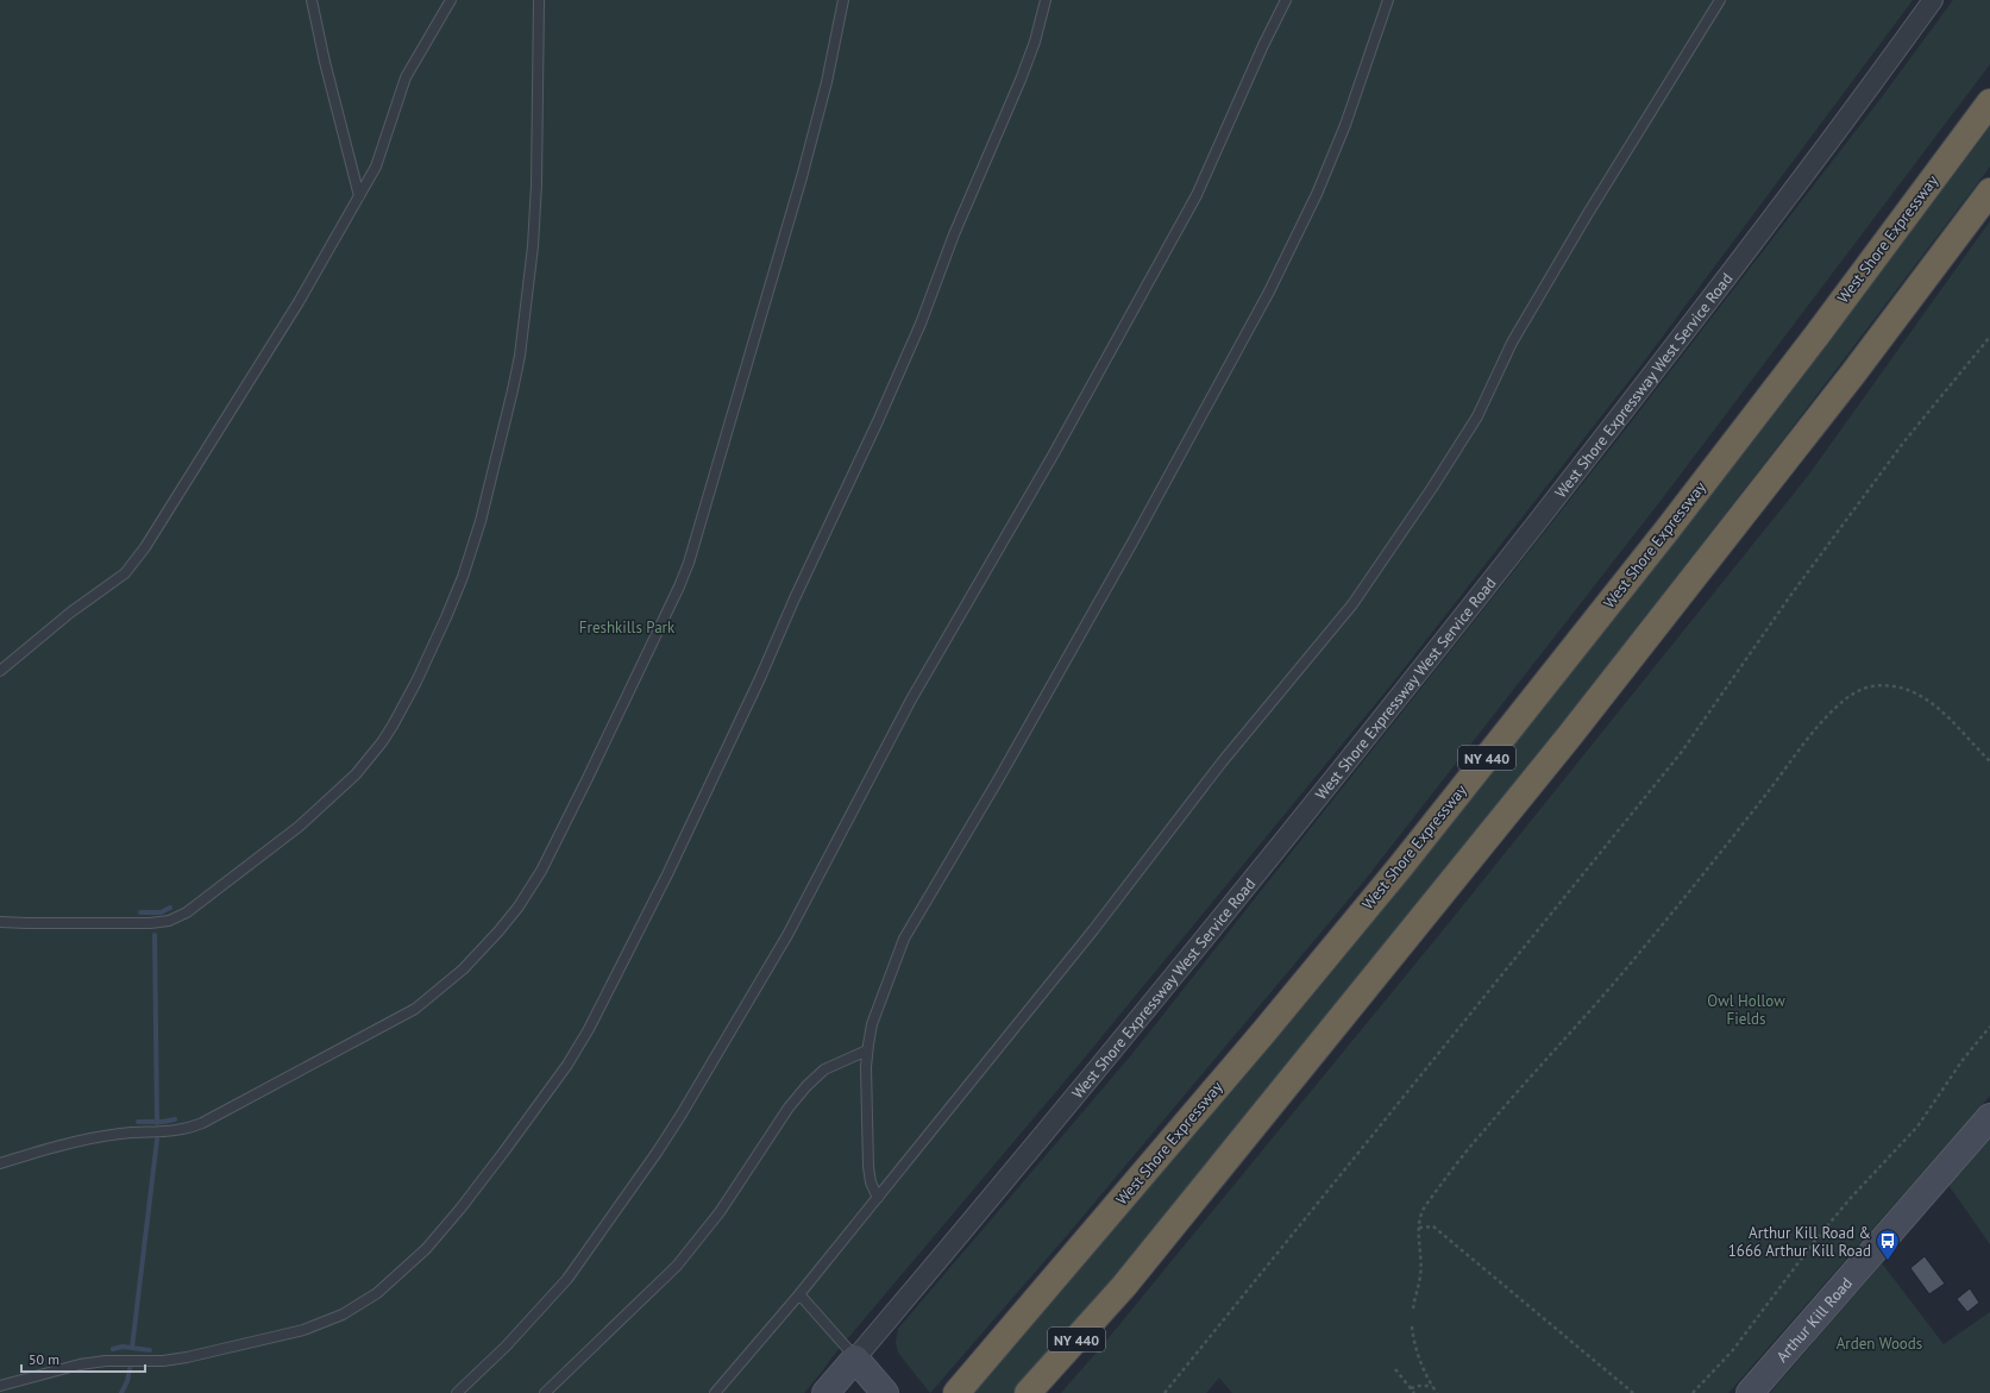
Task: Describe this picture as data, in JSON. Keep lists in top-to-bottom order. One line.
{"streets":{"highway":["West Shore Expressway","NY 440"],"street":["West Shore Expressway West Service Road","Arthur Kill Road"]},"parks":["Freshkills Park","Owl Hollow Fields","Arden Woods"],"places":{"bus stop":["Arthur Kill Road & 1666 Arthur Kill Road"]},"scale_bar":"50 m"}
